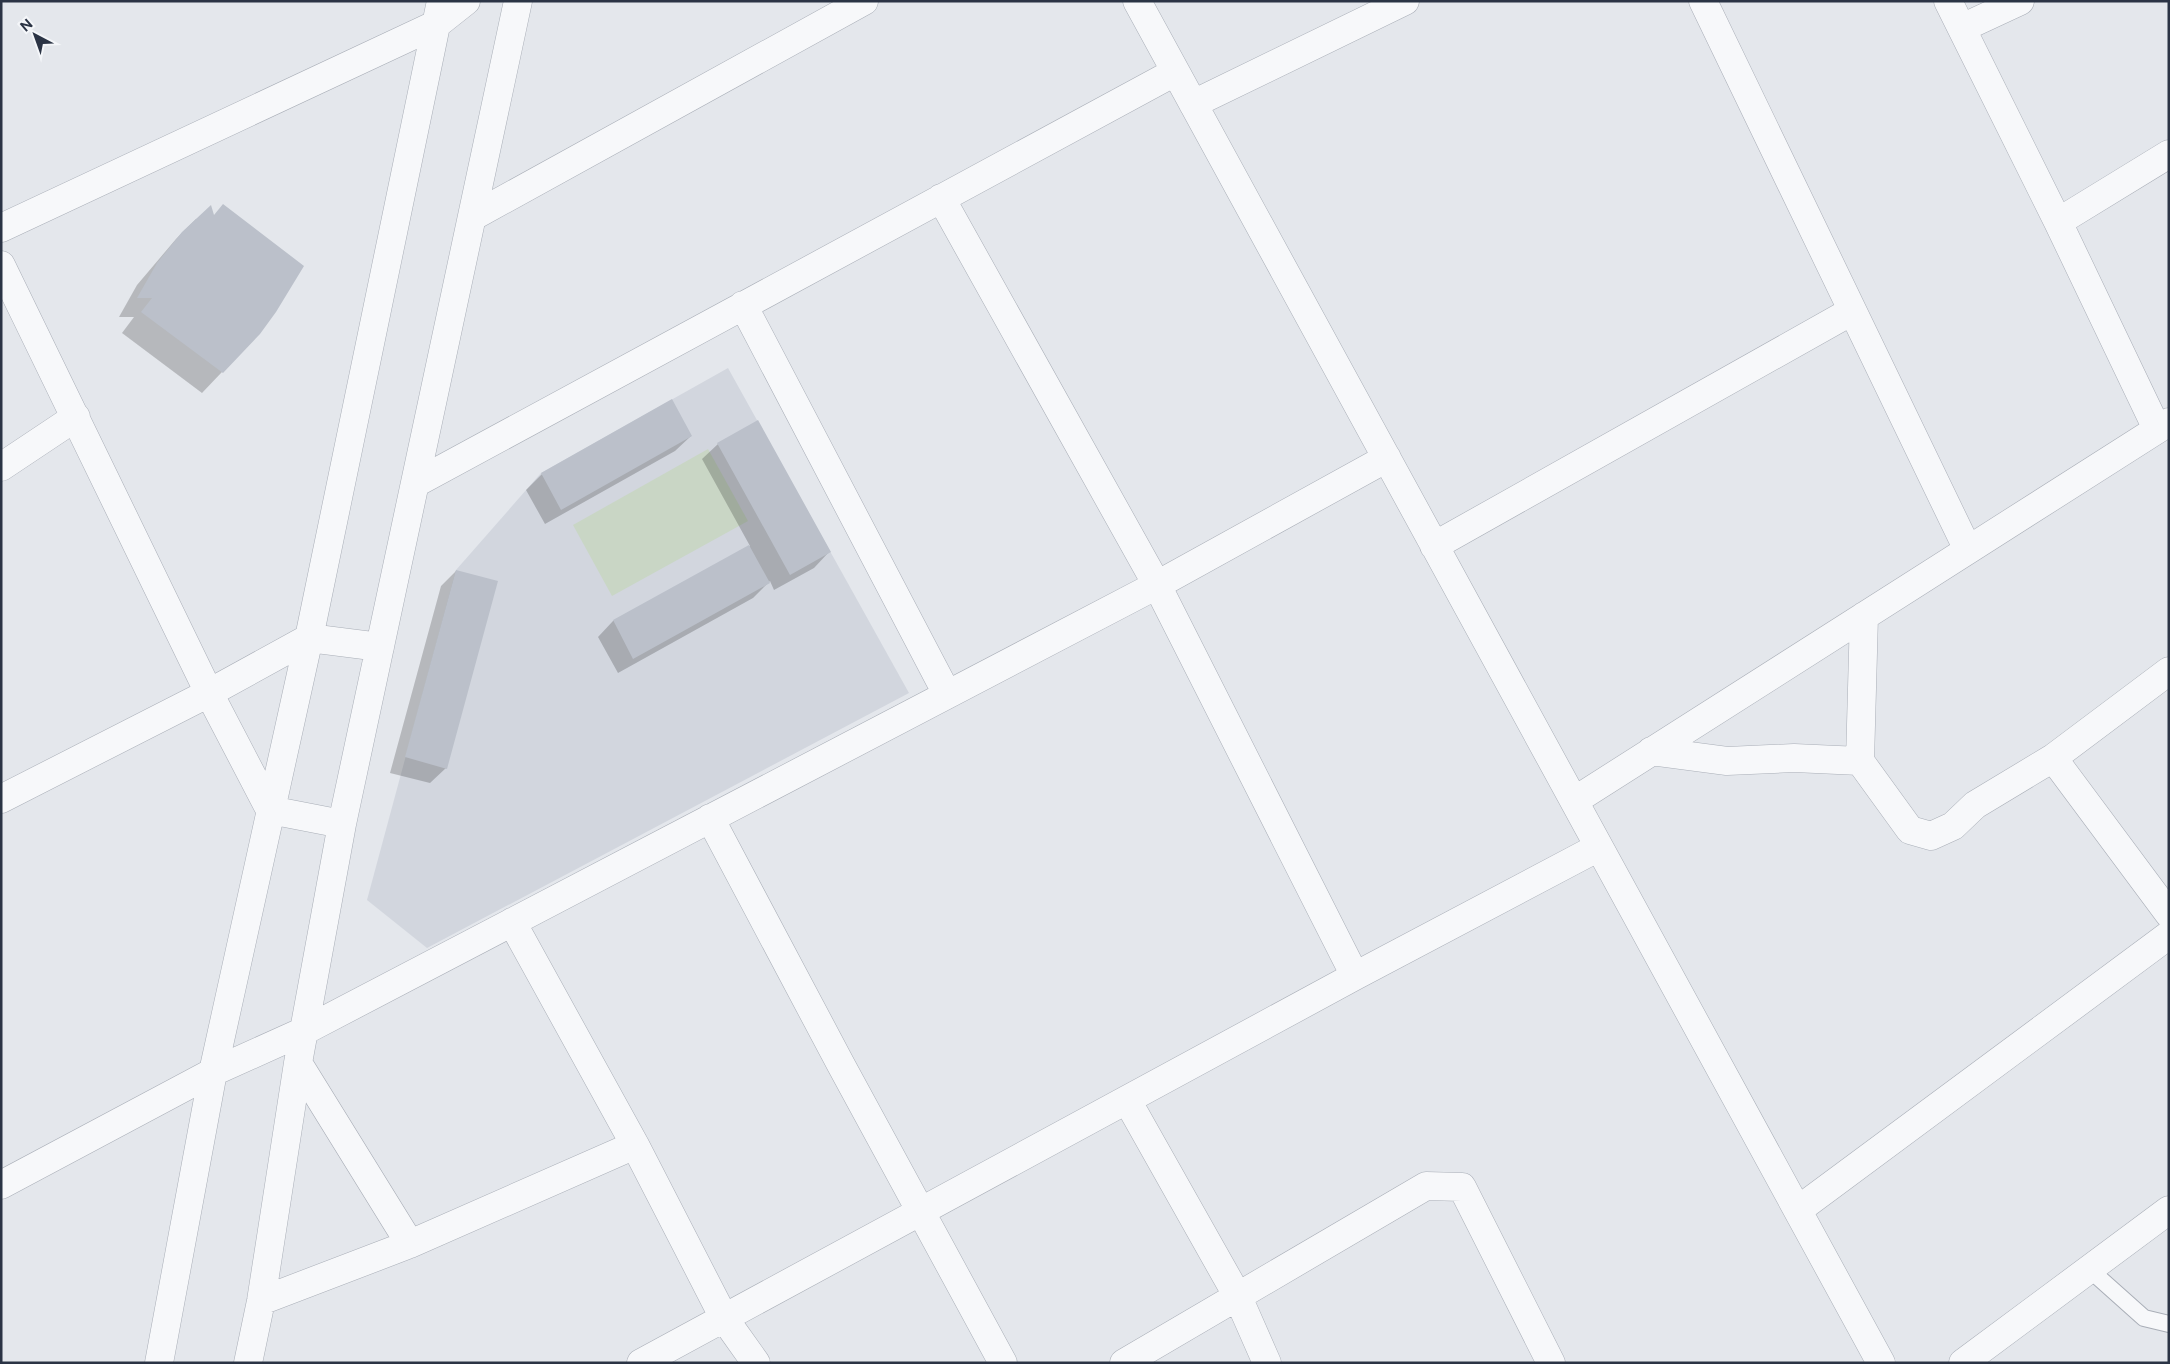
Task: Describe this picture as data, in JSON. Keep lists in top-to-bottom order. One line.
{"north":"top left"}
